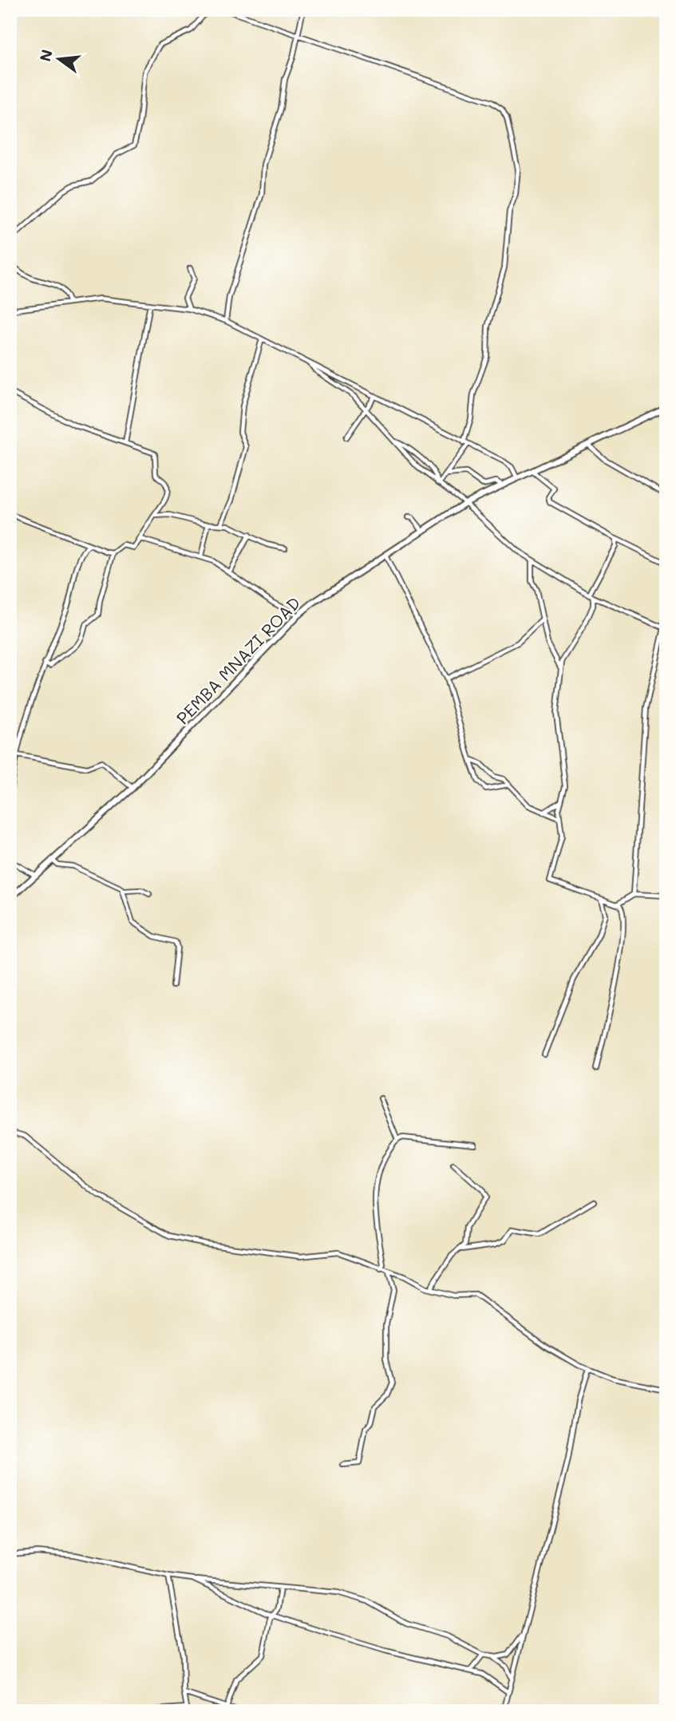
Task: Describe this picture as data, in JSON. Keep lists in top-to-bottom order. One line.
{"streets":{"main road":["PEMBA MNAZI ROAD"]},"north":"left"}
